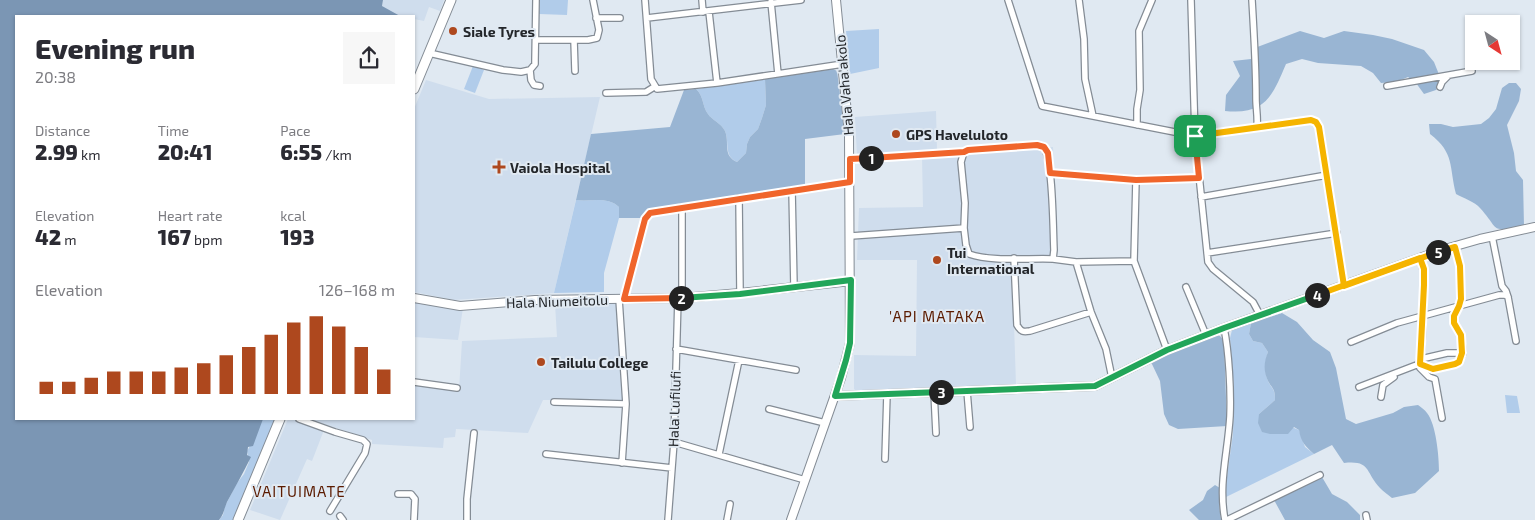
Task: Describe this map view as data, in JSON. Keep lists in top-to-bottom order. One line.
{"streets":{"street":["Hala Vaha'akolo","Hala Niumeitolu","Hala Lufilufi"]},"crossings":[["Hala Vaha'akolo","Hala Niumeitolu"],["Hala Niumeitolu","Hala Lufilufi"]],"districts":["'API MATAKA","VAITUIMATE"],"places":{"other":["Siale Tyres","GPS Haveluloto","Tui International","Tailulu College"],"health":["Vaiola Hospital"]},"north":"bottom right","page":{"heading":["Evening run","20:38"],"stats":[["Distance","2.99 km"],["Time","20:41"],["Pace","6:55 /km"],["Elevation","42 m"],["Heart rate","167 bpm"],["kcal","193"]],"pins":["1","5","4","2","3"],"chart":["Elevation","126–168 m"]}}
